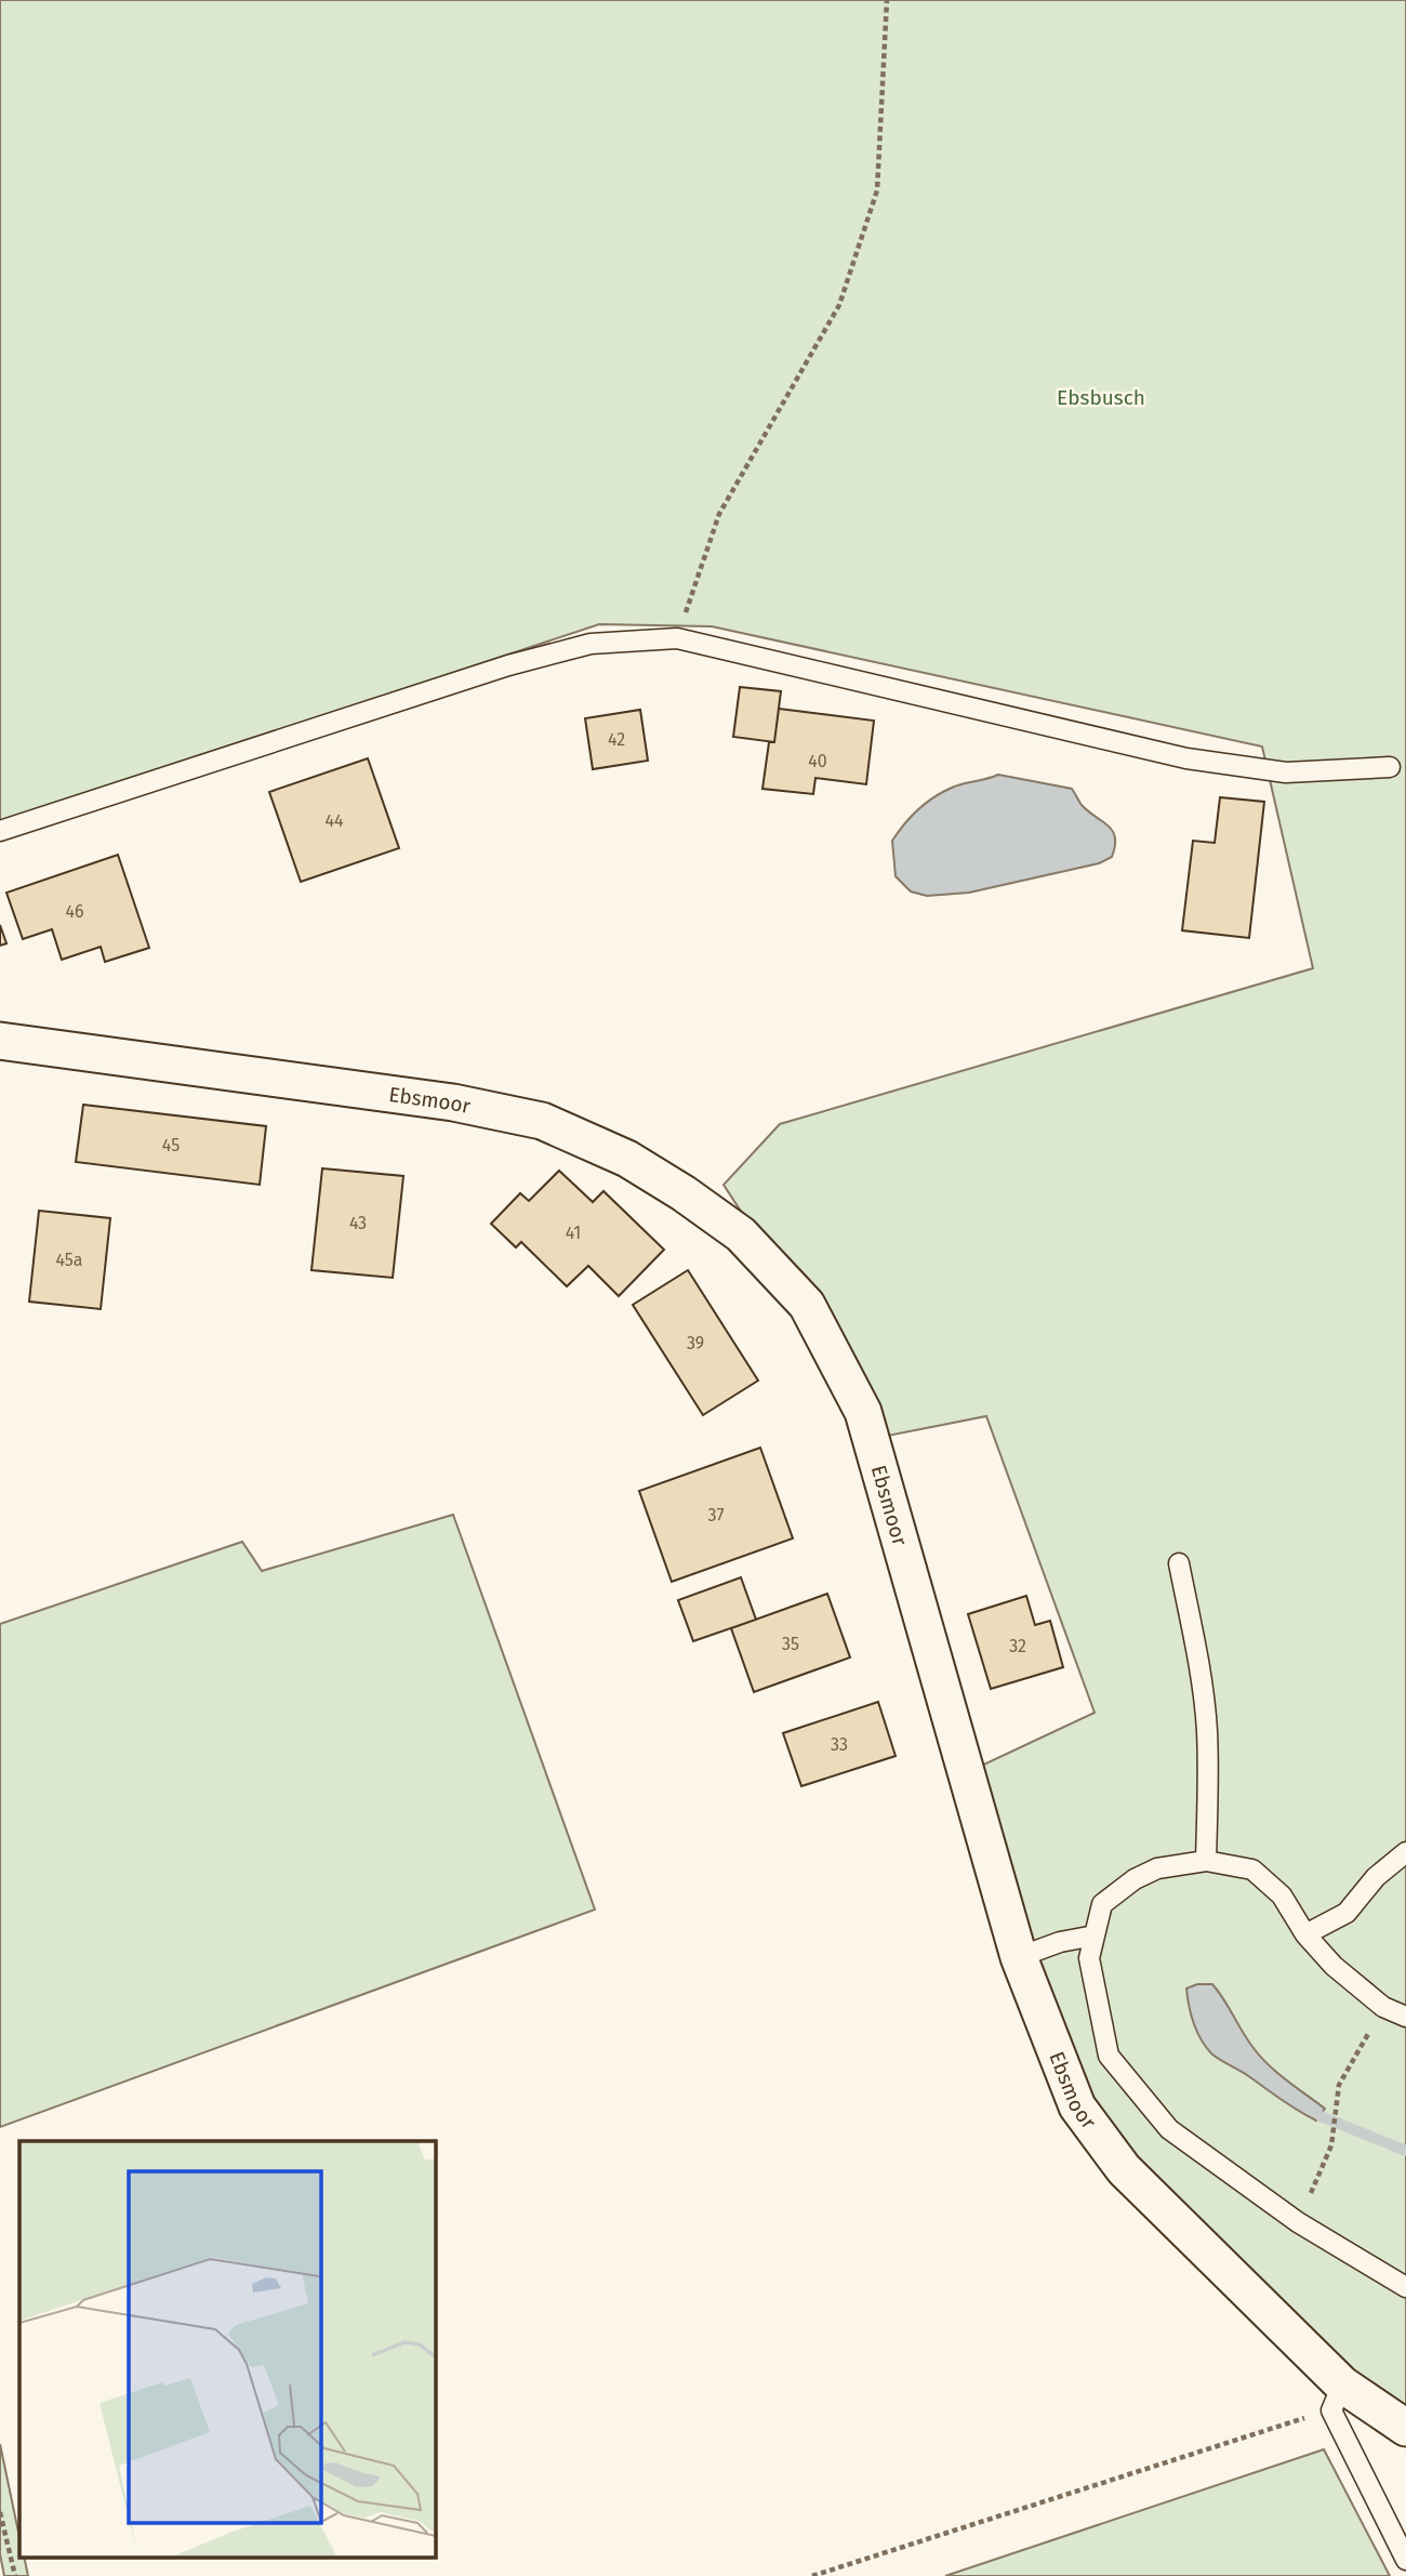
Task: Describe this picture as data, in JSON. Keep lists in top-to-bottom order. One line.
{"streets":{"street":["Ebsmoor"]},"parks":["Ebsbusch"],"house_numbers":["42","40","44","46","45","43","41","45a","39","37","35","32","33"]}
